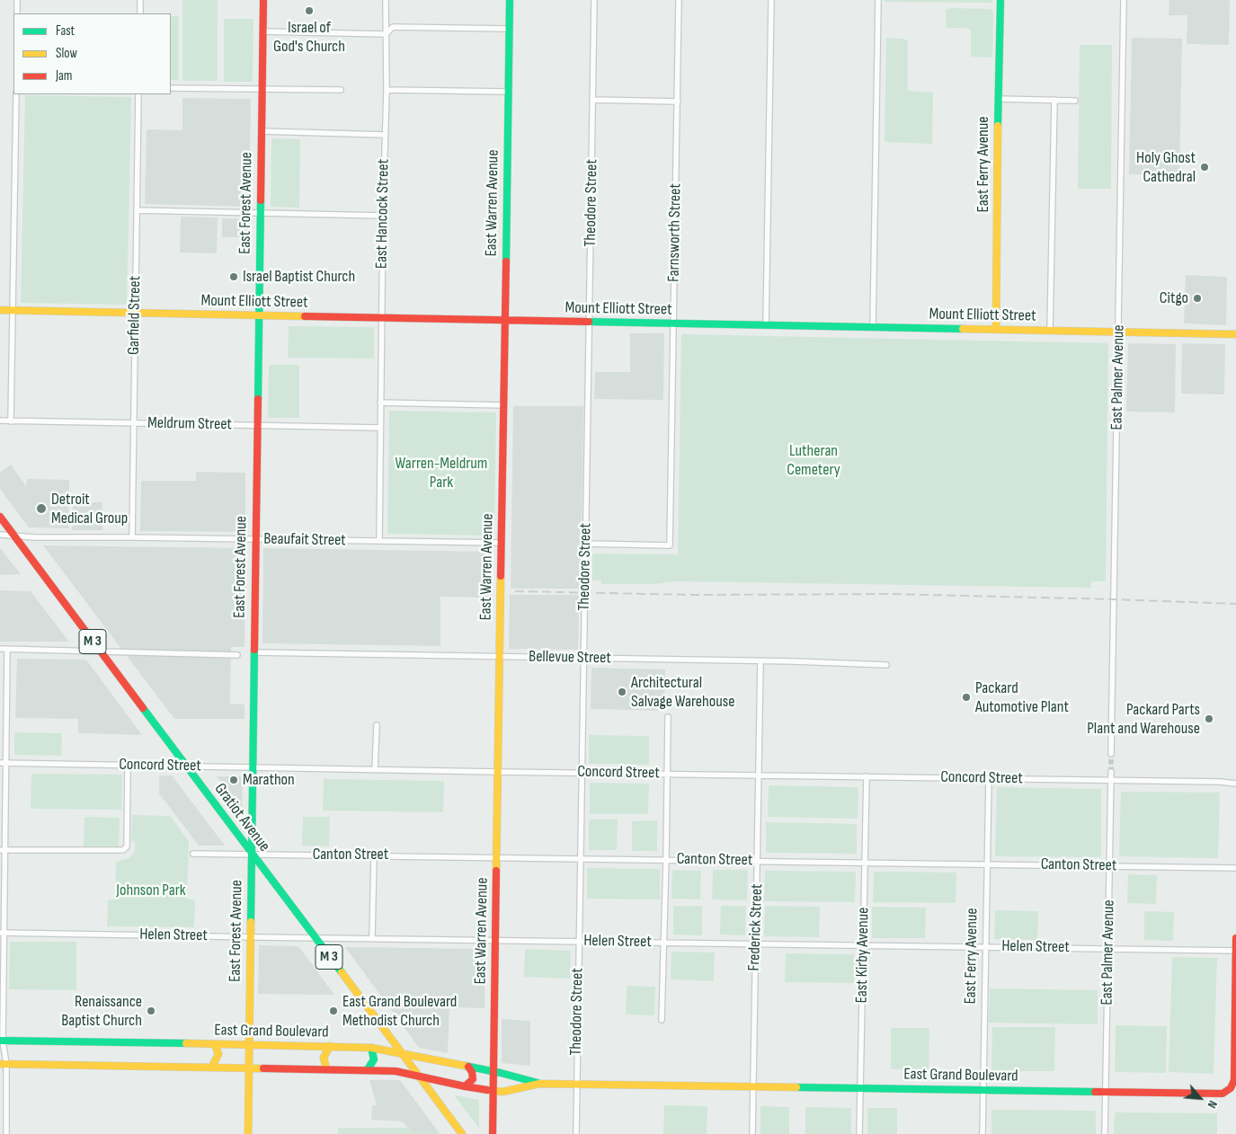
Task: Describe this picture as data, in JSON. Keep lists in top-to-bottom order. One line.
{"streets":{"main road":["East Ferry Avenue","East Forest Avenue","East Warren Avenue","Mount Elliott Street","M 3","Gratiot Avenue","East Grand Boulevard"],"street":["Theodore Street","East Hancock Street","Farnsworth Street","Garfield Street","East Palmer Avenue","Meldrum Street","Beaufait Street","Bellevue Street","Concord Street","Canton Street","Frederick Street","Helen Street","East Kirby Avenue"]},"crossings":[["East Ferry Avenue","Mount Elliott Street"],["East Ferry Avenue","Concord Street"],["East Ferry Avenue","Canton Street"],["East Ferry Avenue","Helen Street"],["East Ferry Avenue","East Grand Boulevard"],["East Forest Avenue","Mount Elliott Street"],["East Forest Avenue","Meldrum Street"],["East Forest Avenue","Beaufait Street"],["East Forest Avenue","Bellevue Street"],["East Forest Avenue","Concord Street"],["East Forest Avenue","Gratiot Avenue"],["East Forest Avenue","Canton Street"],["East Forest Avenue","Helen Street"],["East Forest Avenue","East Grand Boulevard"],["East Warren Avenue","Mount Elliott Street"],["East Warren Avenue","Beaufait Street"],["East Warren Avenue","Bellevue Street"],["East Warren Avenue","Concord Street"],["East Warren Avenue","Canton Street"],["East Warren Avenue","Helen Street"],["East Warren Avenue","East Grand Boulevard"],["Theodore Street","Farnsworth Street"],["Theodore Street","Mount Elliott Street"],["Theodore Street","Bellevue Street"],["Theodore Street","Concord Street"],["Theodore Street","Canton Street"],["Theodore Street","Helen Street"],["Theodore Street","East Grand Boulevard"],["East Hancock Street","Mount Elliott Street"],["East Hancock Street","Meldrum Street"],["East Hancock Street","Beaufait Street"],["Farnsworth Street","Mount Elliott Street"],["Mount Elliott Street","Garfield Street"],["Mount Elliott Street","East Palmer Avenue"],["Garfield Street","Meldrum Street"],["Garfield Street","Beaufait Street"],["East Palmer Avenue","Concord Street"],["East Palmer Avenue","Canton Street"],["East Palmer Avenue","Helen Street"],["East Palmer Avenue","East Grand Boulevard"],["Beaufait Street","Gratiot Avenue"],["Bellevue Street","Frederick Street"],["Concord Street","Gratiot Avenue"],["Concord Street","Frederick Street"],["Concord Street","East Kirby Avenue"],["Gratiot Avenue","Canton Street"],["Gratiot Avenue","Helen Street"],["Gratiot Avenue","East Grand Boulevard"],["Canton Street","Frederick Street"],["Canton Street","East Kirby Avenue"],["Frederick Street","Helen Street"],["Frederick Street","East Grand Boulevard"],["Helen Street","East Kirby Avenue"],["East Kirby Avenue","East Grand Boulevard"]],"parks":["Lutheran Cemetery","Warren-Meldrum Park","Johnson Park"],"places":["Israel of God's Church","Holy Ghost Cathedral","Israel Baptist Church","Citgo","Detroit Medical Group","Architectural Salvage Warehouse","Packard Automotive Plant","Packard Parts Plant and Warehouse","Marathon","Renaissance Baptist Church","East Grand Boulevard Methodist Church"],"legend":["Fast","Slow","Jam"],"north":"bottom right"}
